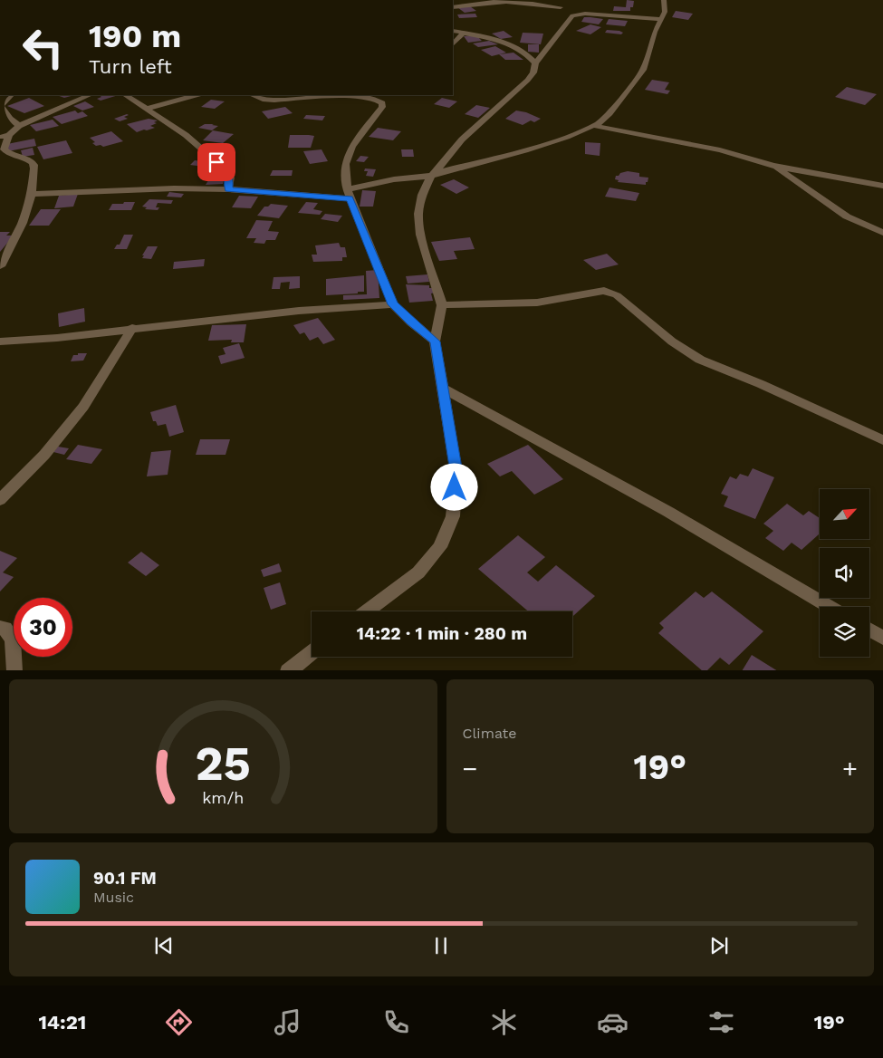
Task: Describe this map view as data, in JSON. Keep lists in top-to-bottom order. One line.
{"north":"top right","page":{"turn":["190 m","Turn left"],"limit":"30","trip":"14:22 · 1 min · 280 m","tile":"Climate","heat":["−","19°","+"],"song":["90.1 FM","Music"],"tabs":["14:21","19°"],"gauge":["25","km/h"]}}
